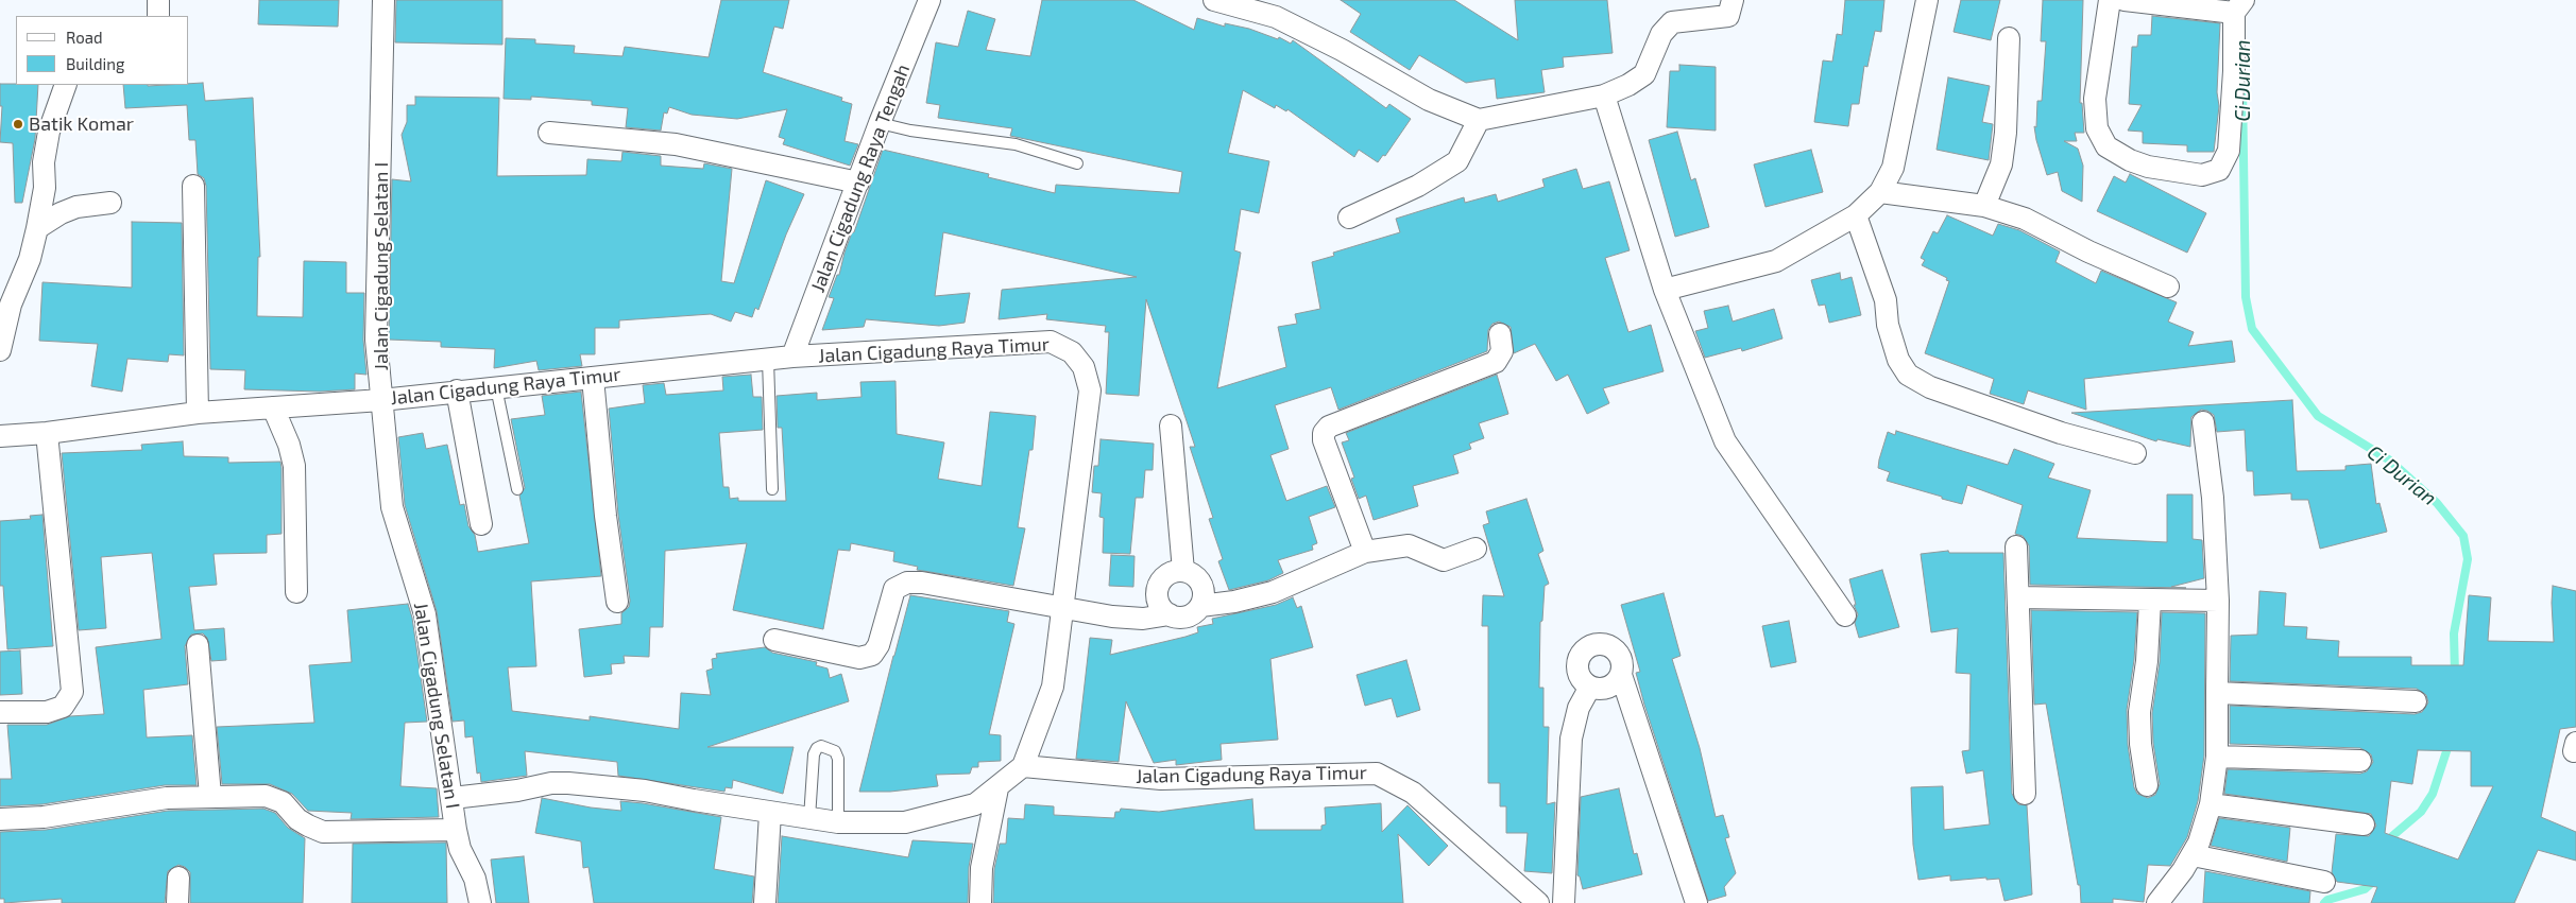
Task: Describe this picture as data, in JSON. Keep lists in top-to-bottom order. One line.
{"streets":{"street":["Jalan Cigadung Raya Tengah","Jalan Cigadung Selatan I","Jalan Cigadung Raya Timur"]},"crossings":[["Jalan Cigadung Raya Tengah","Jalan Cigadung Raya Timur"],["Jalan Cigadung Selatan I","Jalan Cigadung Raya Timur"]],"water":["Ci Durian"],"places":["Batik Komar"],"legend":["Road","Building"]}
